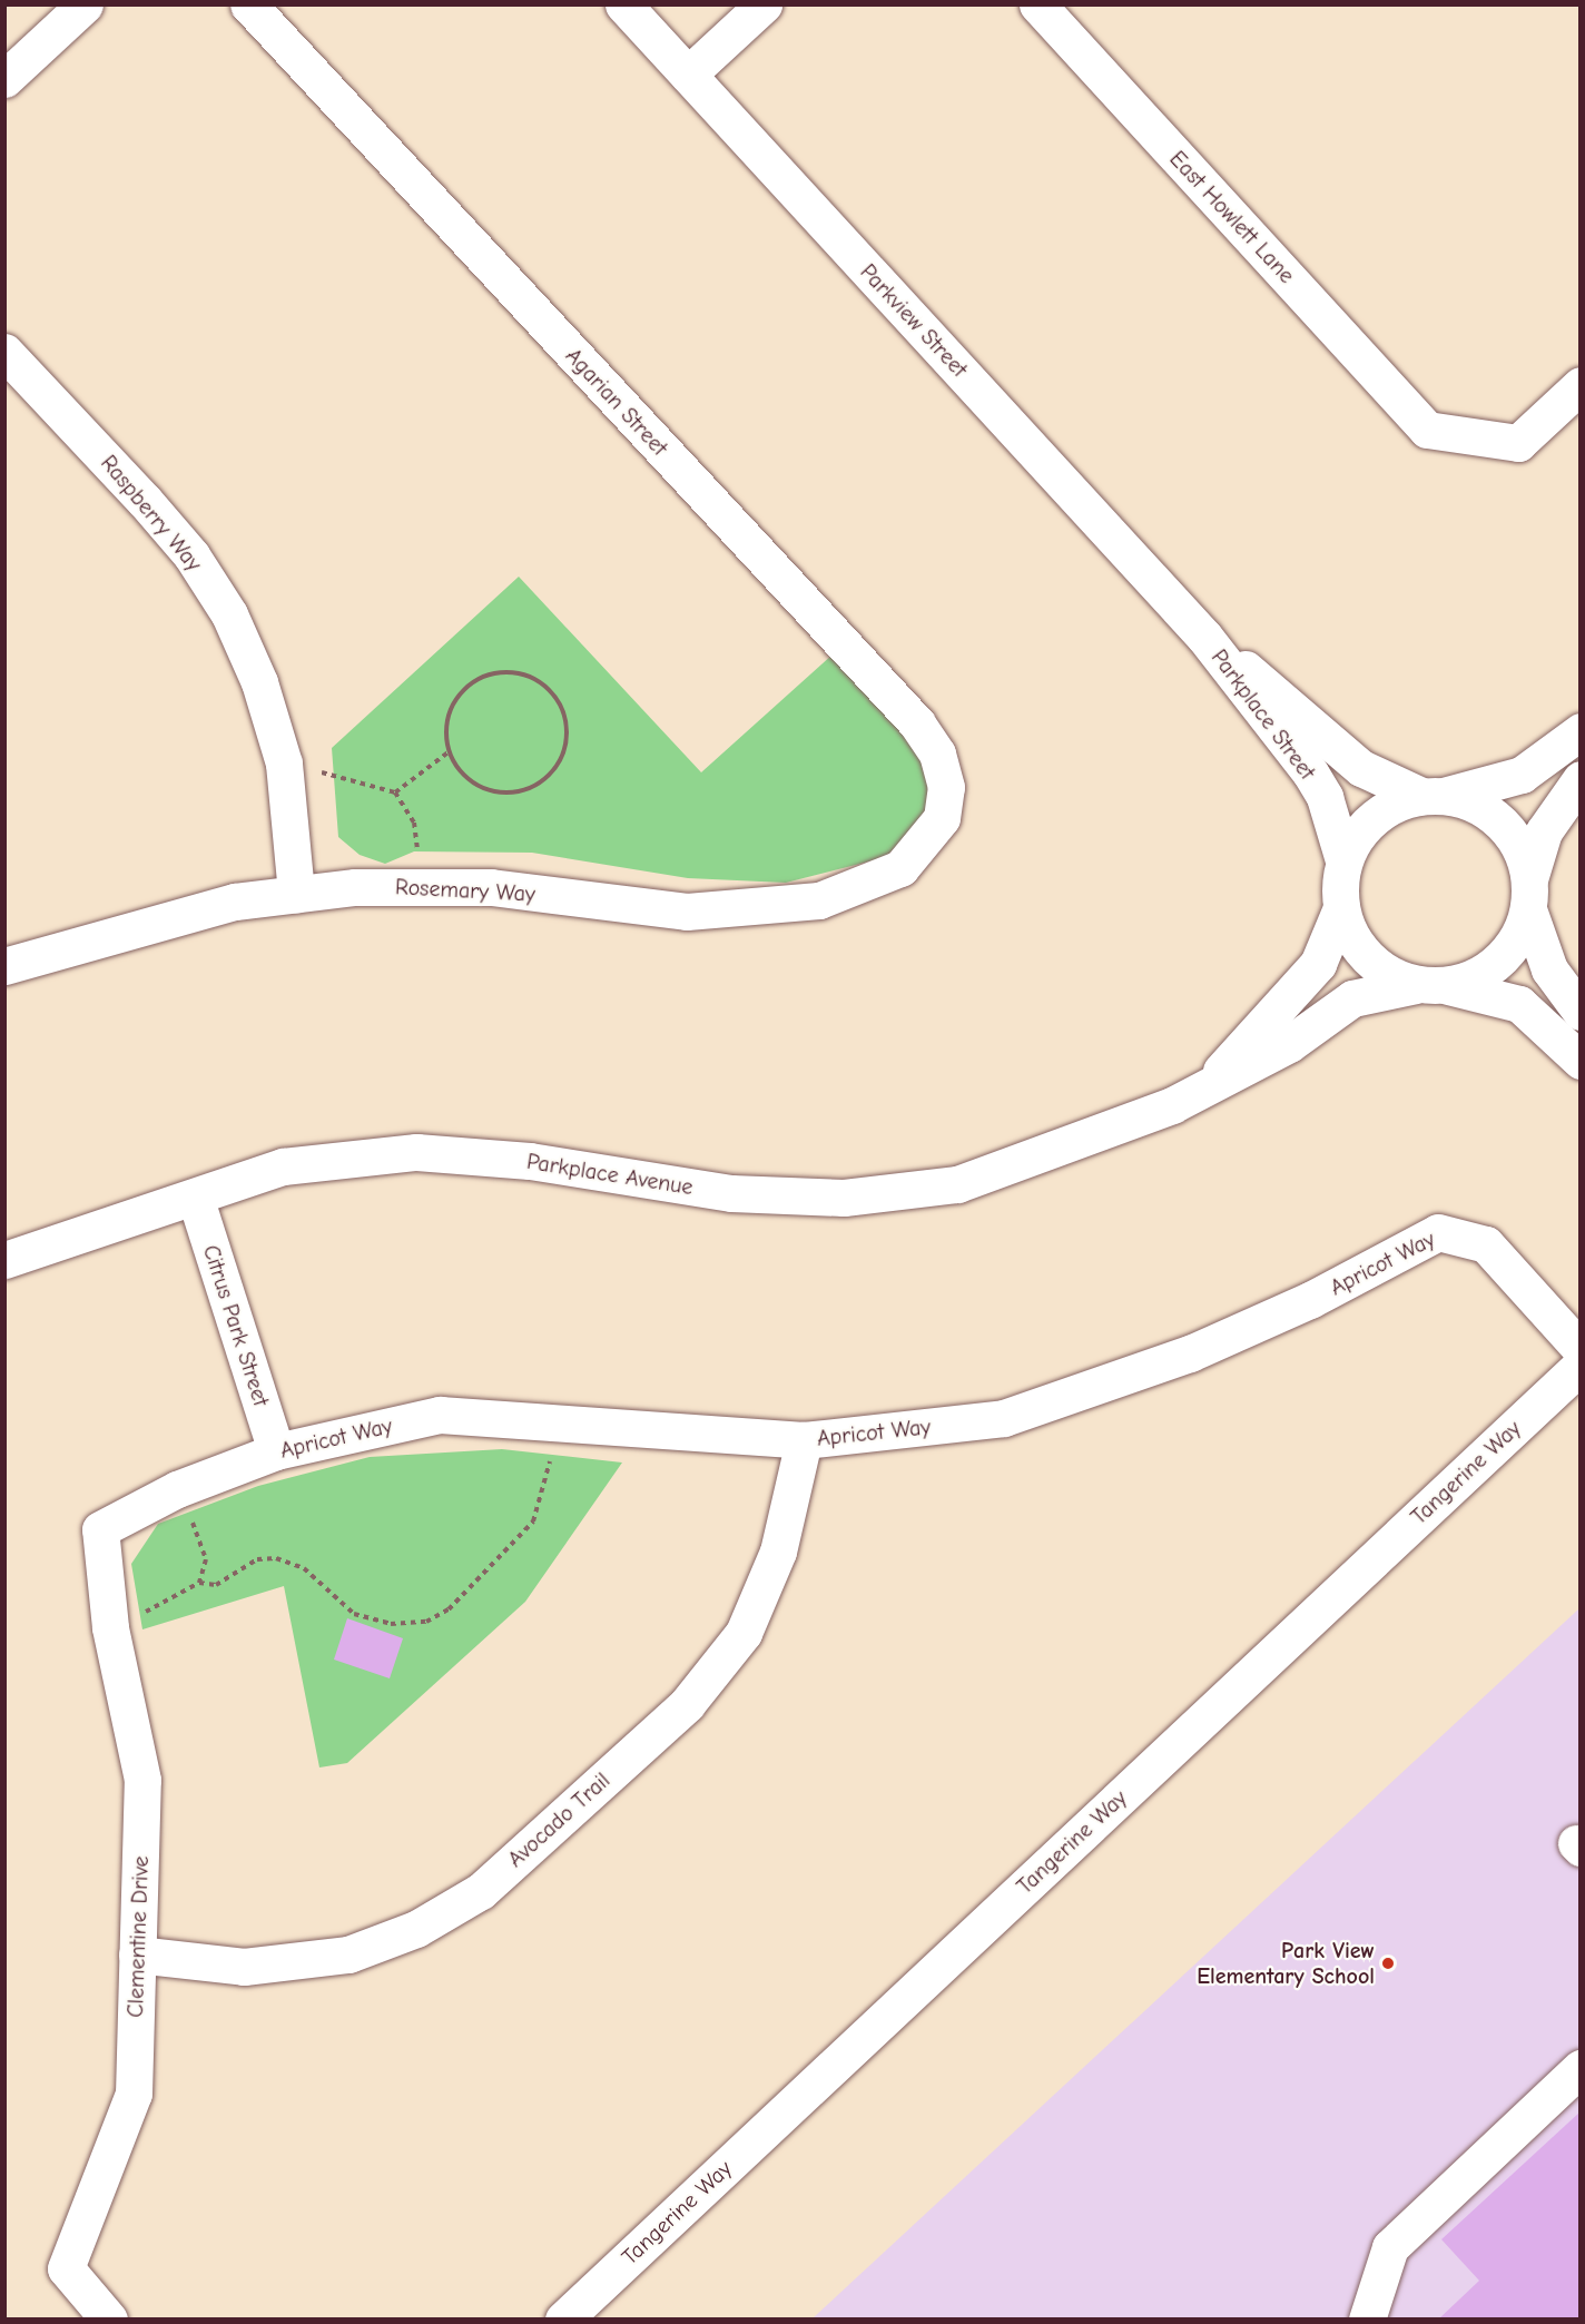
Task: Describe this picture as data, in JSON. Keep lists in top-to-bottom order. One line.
{"streets":{"street":["East Howlett Lane","Parkview Street","Agarian Street","Raspberry Way","Parkplace Street","Rosemary Way","Parkplace Avenue","Apricot Way","Citrus Park Street","Tangerine Way","Avocado Trail","Clementine Drive"]},"crossings":[["Parkview Street","Parkplace Street"],["Agarian Street","Rosemary Way"],["Raspberry Way","Rosemary Way"],["Parkplace Street","Parkplace Avenue"],["Parkplace Avenue","Citrus Park Street"],["Apricot Way","Citrus Park Street"],["Apricot Way","Avocado Trail"],["Apricot Way","Clementine Drive"],["Avocado Trail","Clementine Drive"]],"places":["Park View Elementary School"]}
